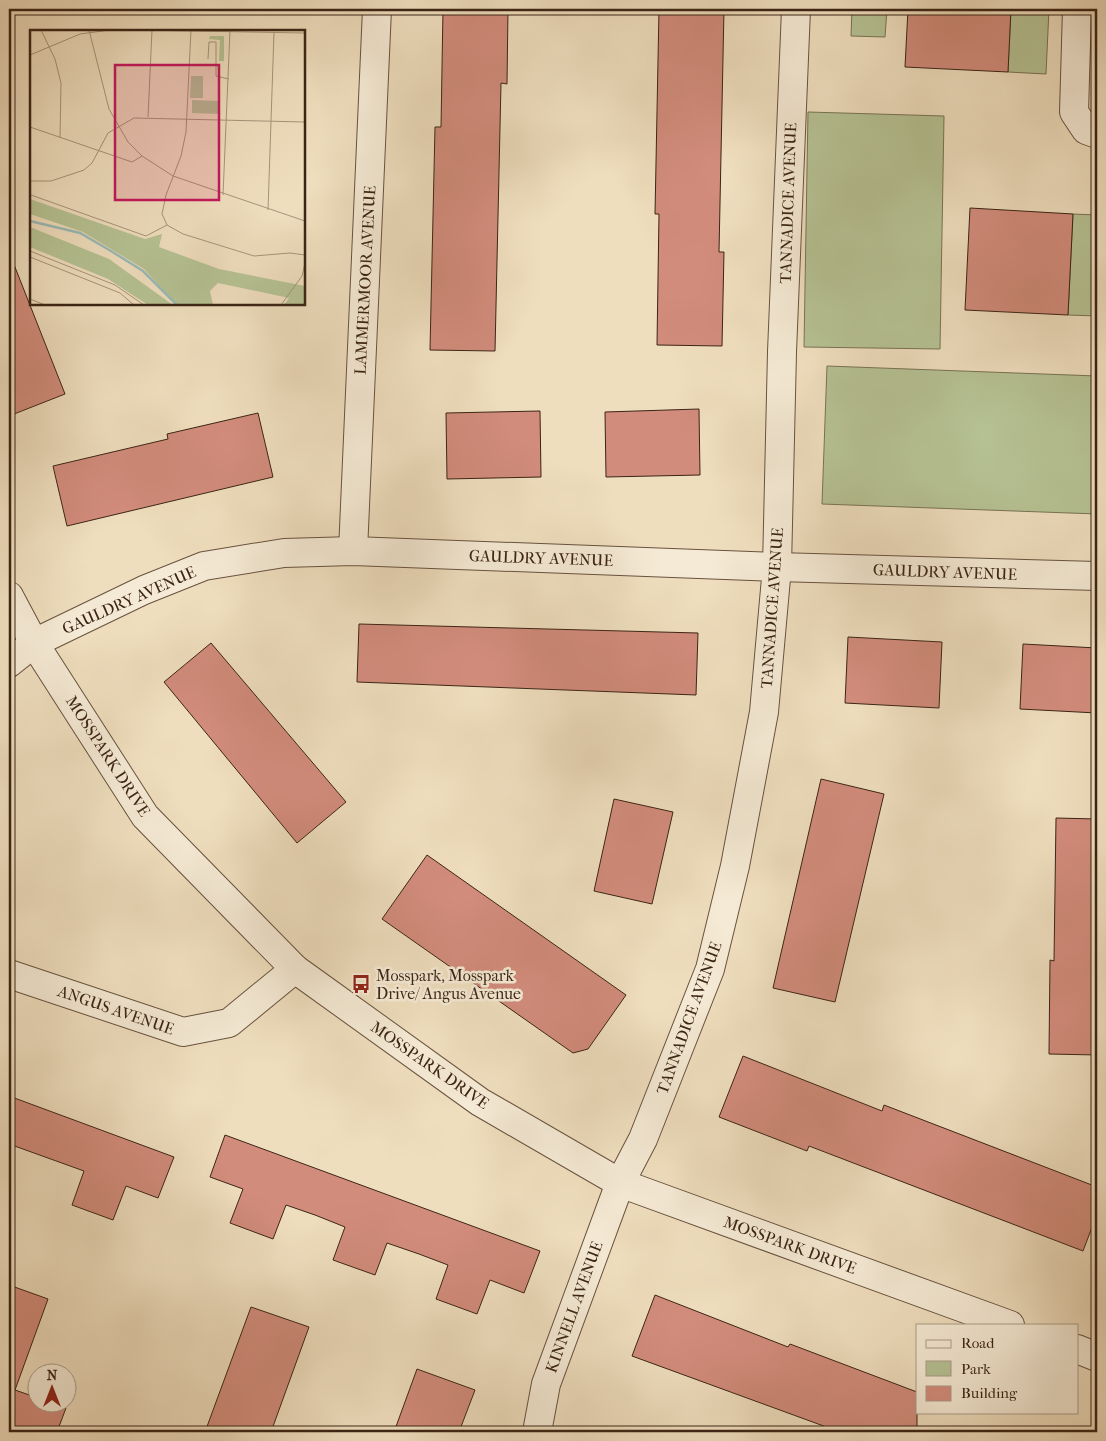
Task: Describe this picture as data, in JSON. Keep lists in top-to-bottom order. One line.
{"streets":{"street":["TANNADICE AVENUE","LAMMERMOOR AVENUE","GAULDRY AVENUE","MOSSPARK DRIVE","ANGUS AVENUE","KINNELL AVENUE"]},"crossings":[["TANNADICE AVENUE","GAULDRY AVENUE"],["TANNADICE AVENUE","MOSSPARK DRIVE"],["TANNADICE AVENUE","KINNELL AVENUE"],["LAMMERMOOR AVENUE","GAULDRY AVENUE"],["GAULDRY AVENUE","MOSSPARK DRIVE"],["MOSSPARK DRIVE","ANGUS AVENUE"],["MOSSPARK DRIVE","KINNELL AVENUE"]],"places":{"bus stop":["Mosspark, Mosspark Drive/ Angus Avenue"]},"legend":["Road","Park","Building"],"north":"top"}
